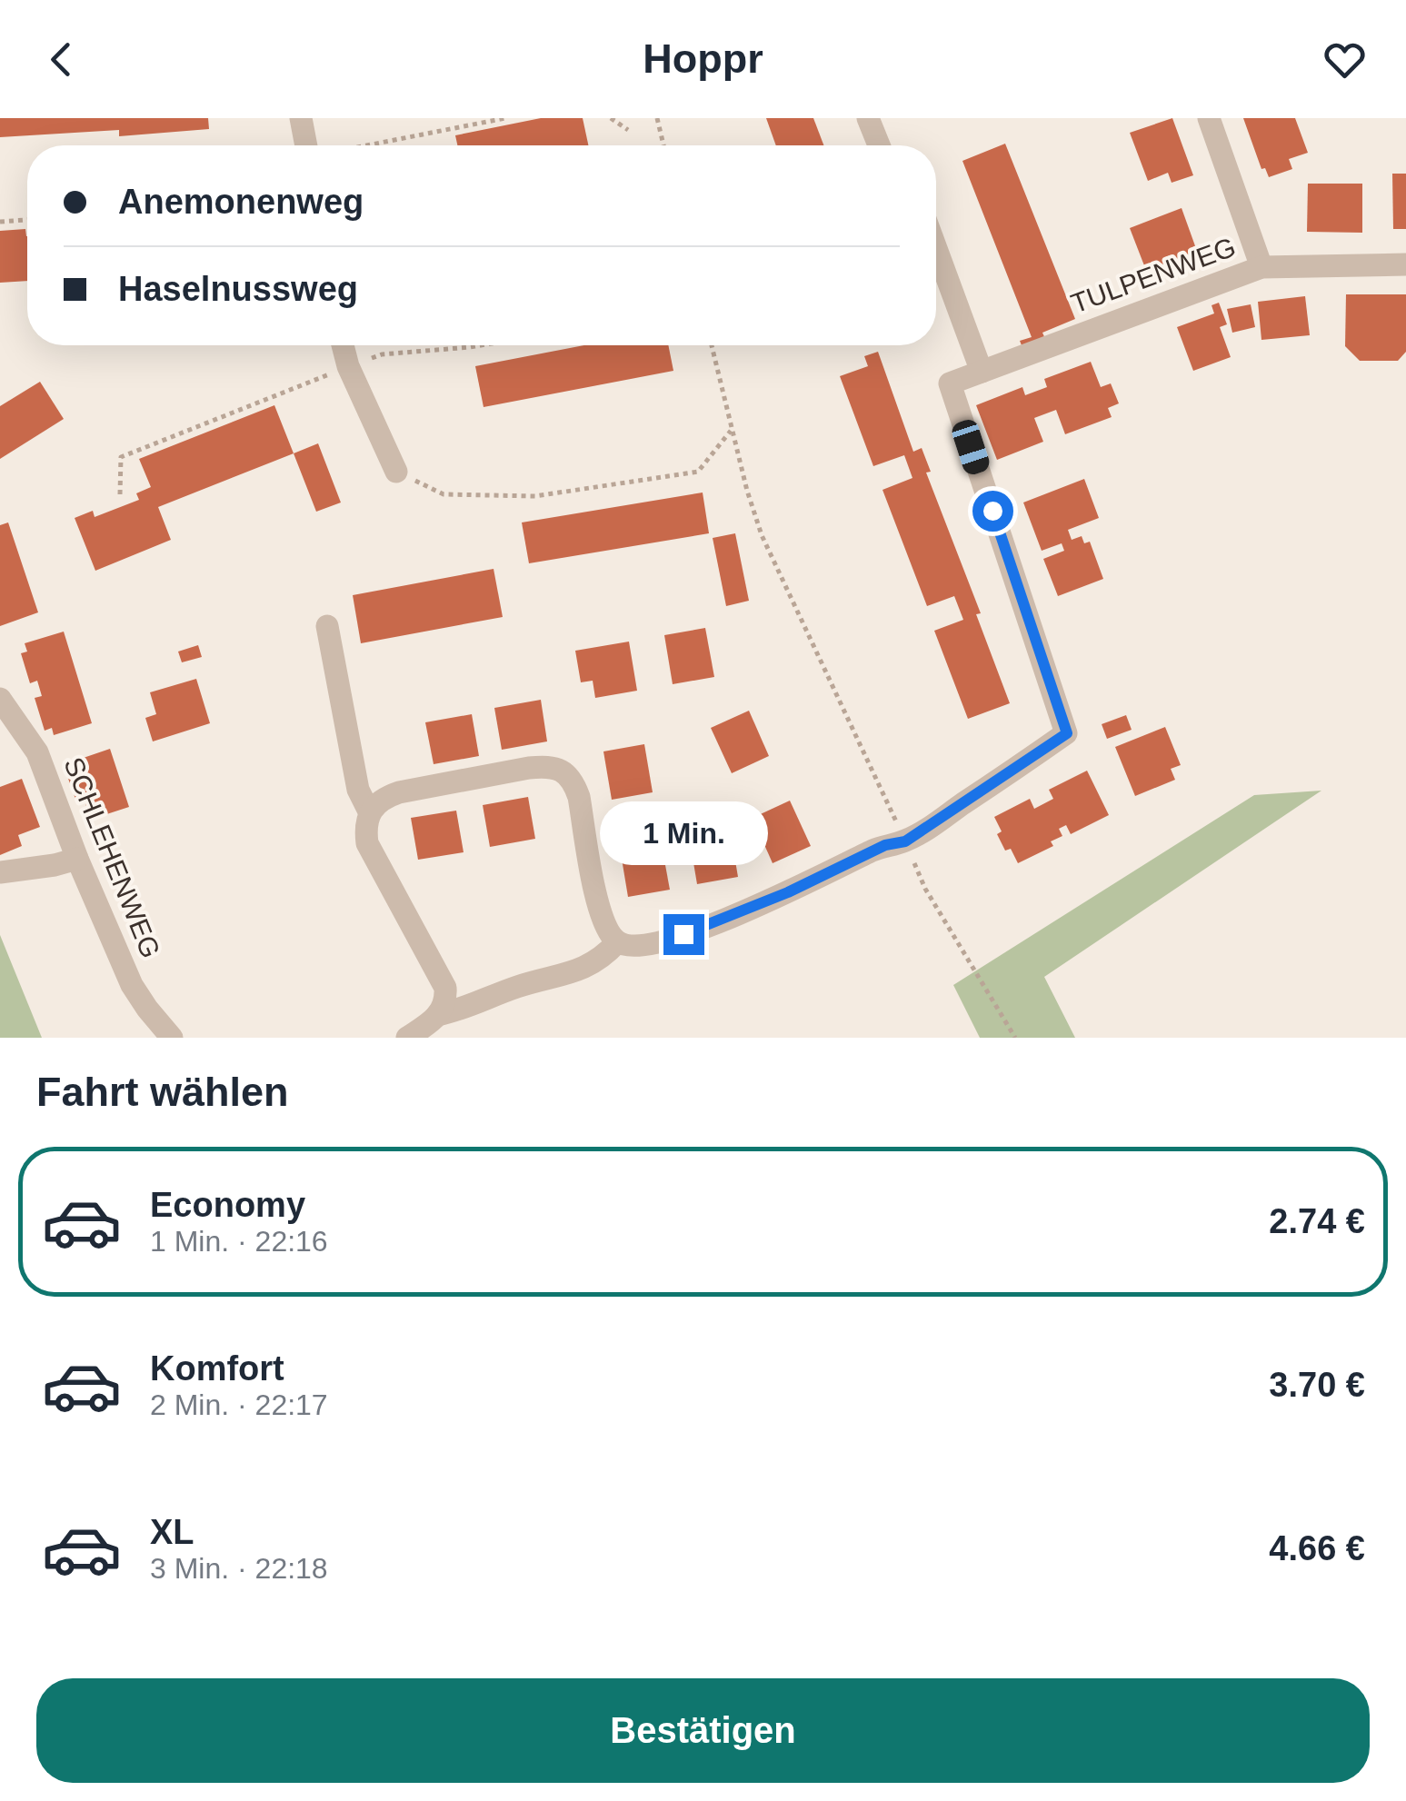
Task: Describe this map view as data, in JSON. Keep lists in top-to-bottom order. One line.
{"streets":{"street":["TULPENWEG","SCHLEHENWEG"]},"page":{"header":"Hoppr","banner":["Anemonenweg","Haselnussweg"],"bubble":"1 Min.","heading":"Fahrt wählen","list":[{"name":"Economy","note":"1 Min. · 22:16","value":"2.74 €"},{"name":"Komfort","note":"2 Min. · 22:17","value":"3.70 €"},{"name":"XL","note":"3 Min. · 22:18","value":"4.66 €"}],"buttons":"Bestätigen"}}
